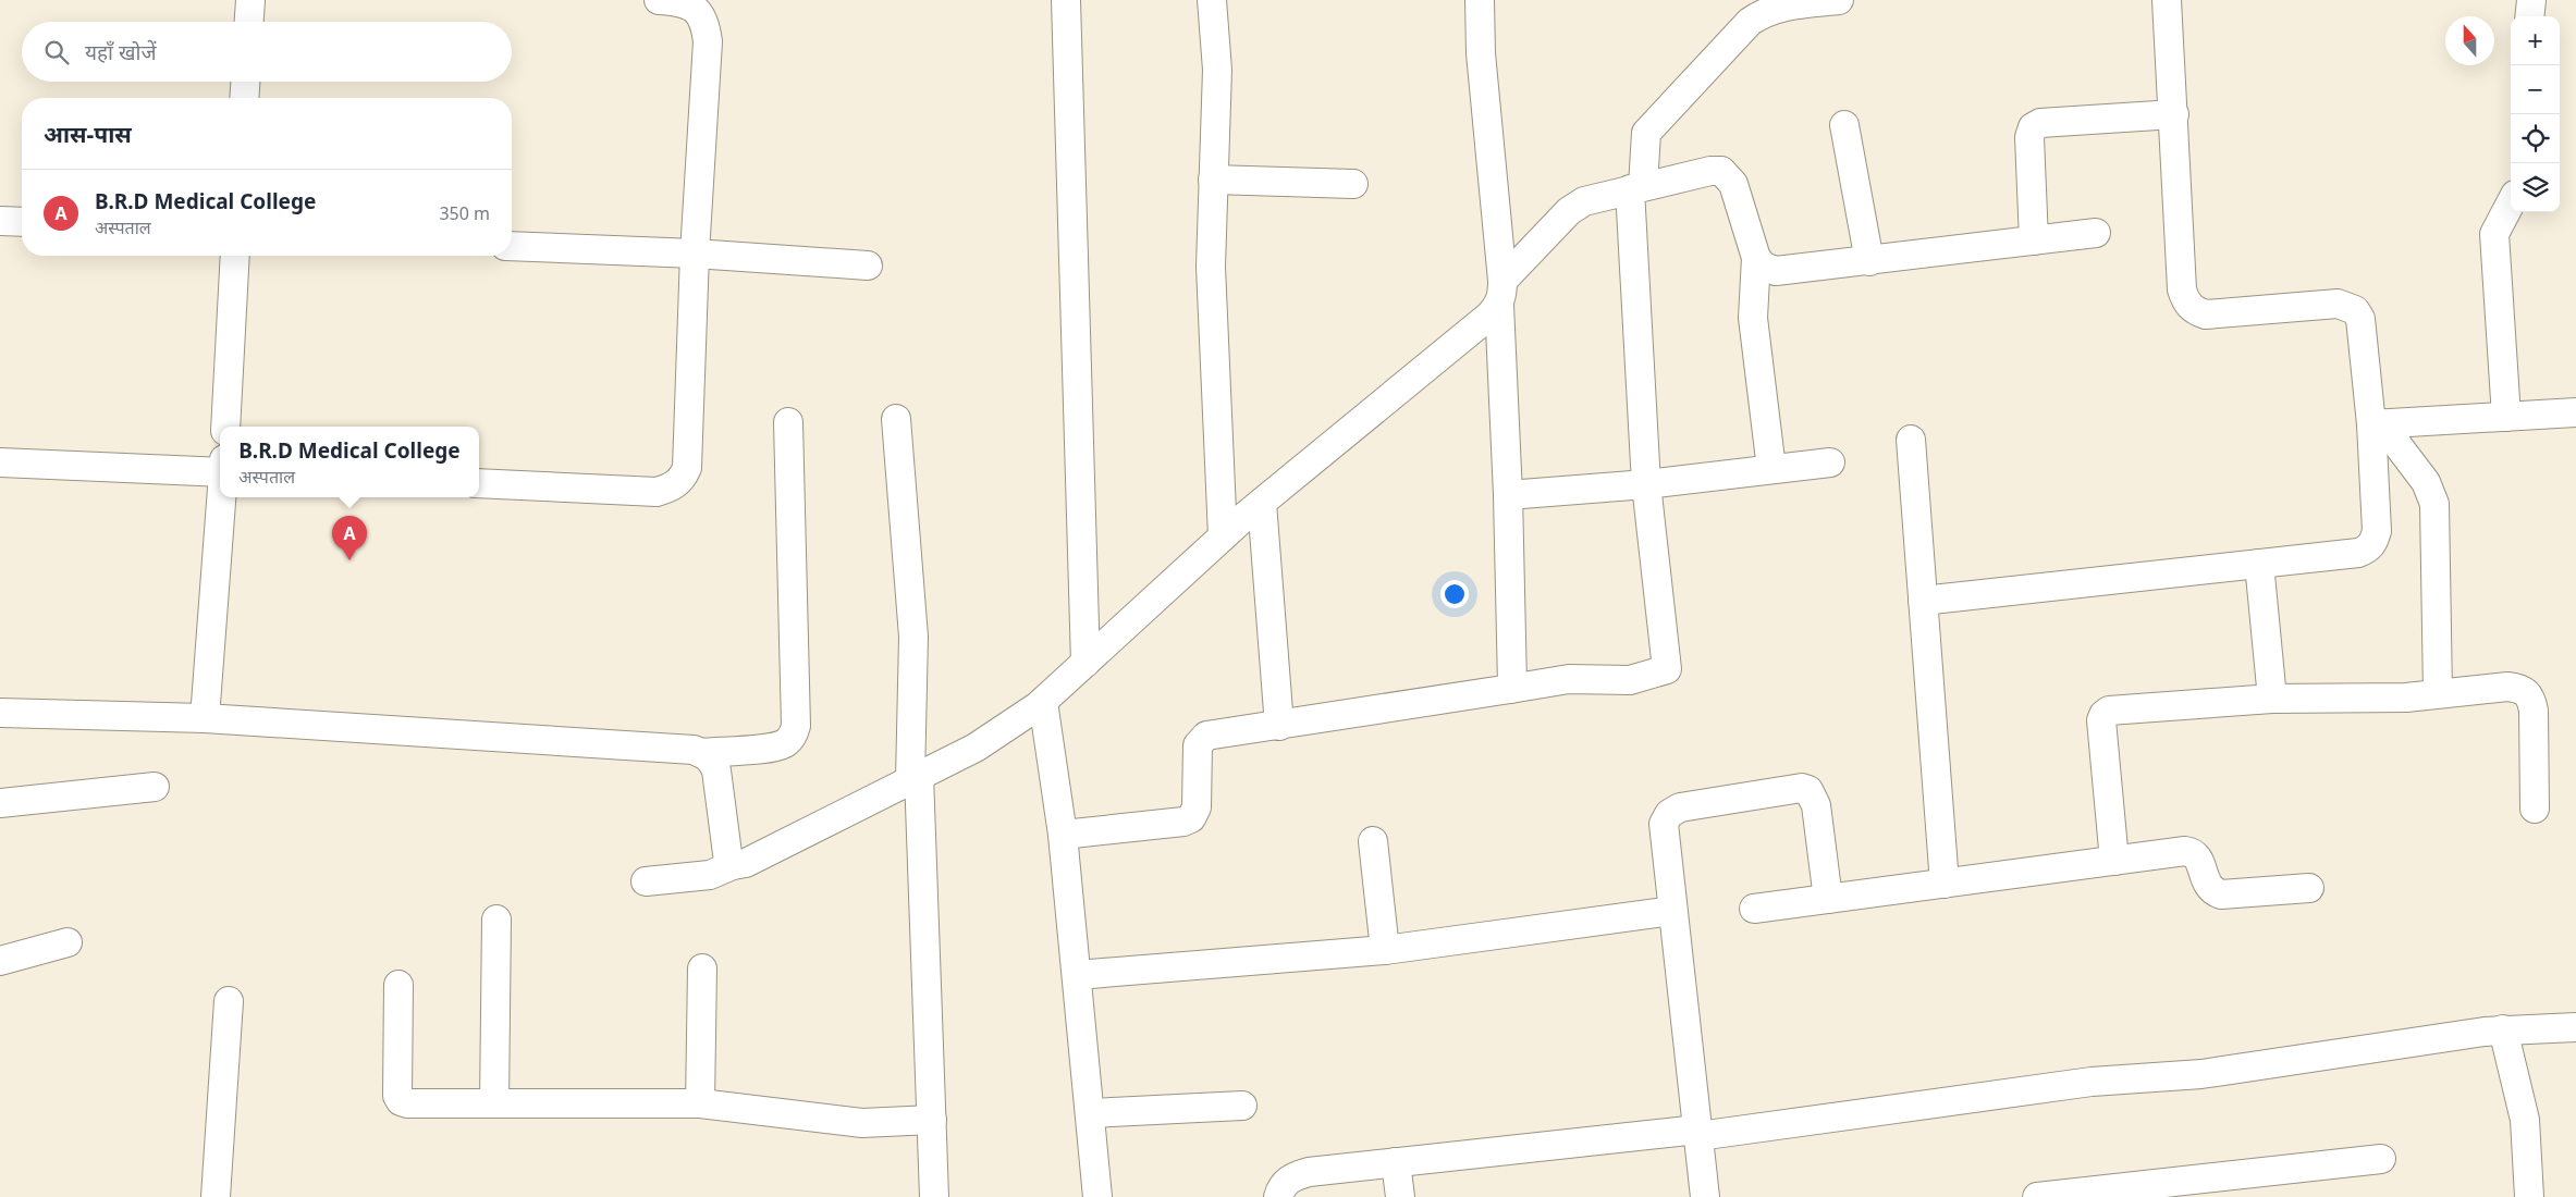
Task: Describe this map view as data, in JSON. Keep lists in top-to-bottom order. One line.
{"north":"top","page":{"map_buttons":["+","−"],"search":"यहाँ खोजें","heading":"आस-पास","list":[{"mark":"A","name":"B.R.D Medical College","note":"अस्पताल","value":"350 m"}],"popup":["B.R.D Medical College","अस्पताल"],"pins":"A"}}
